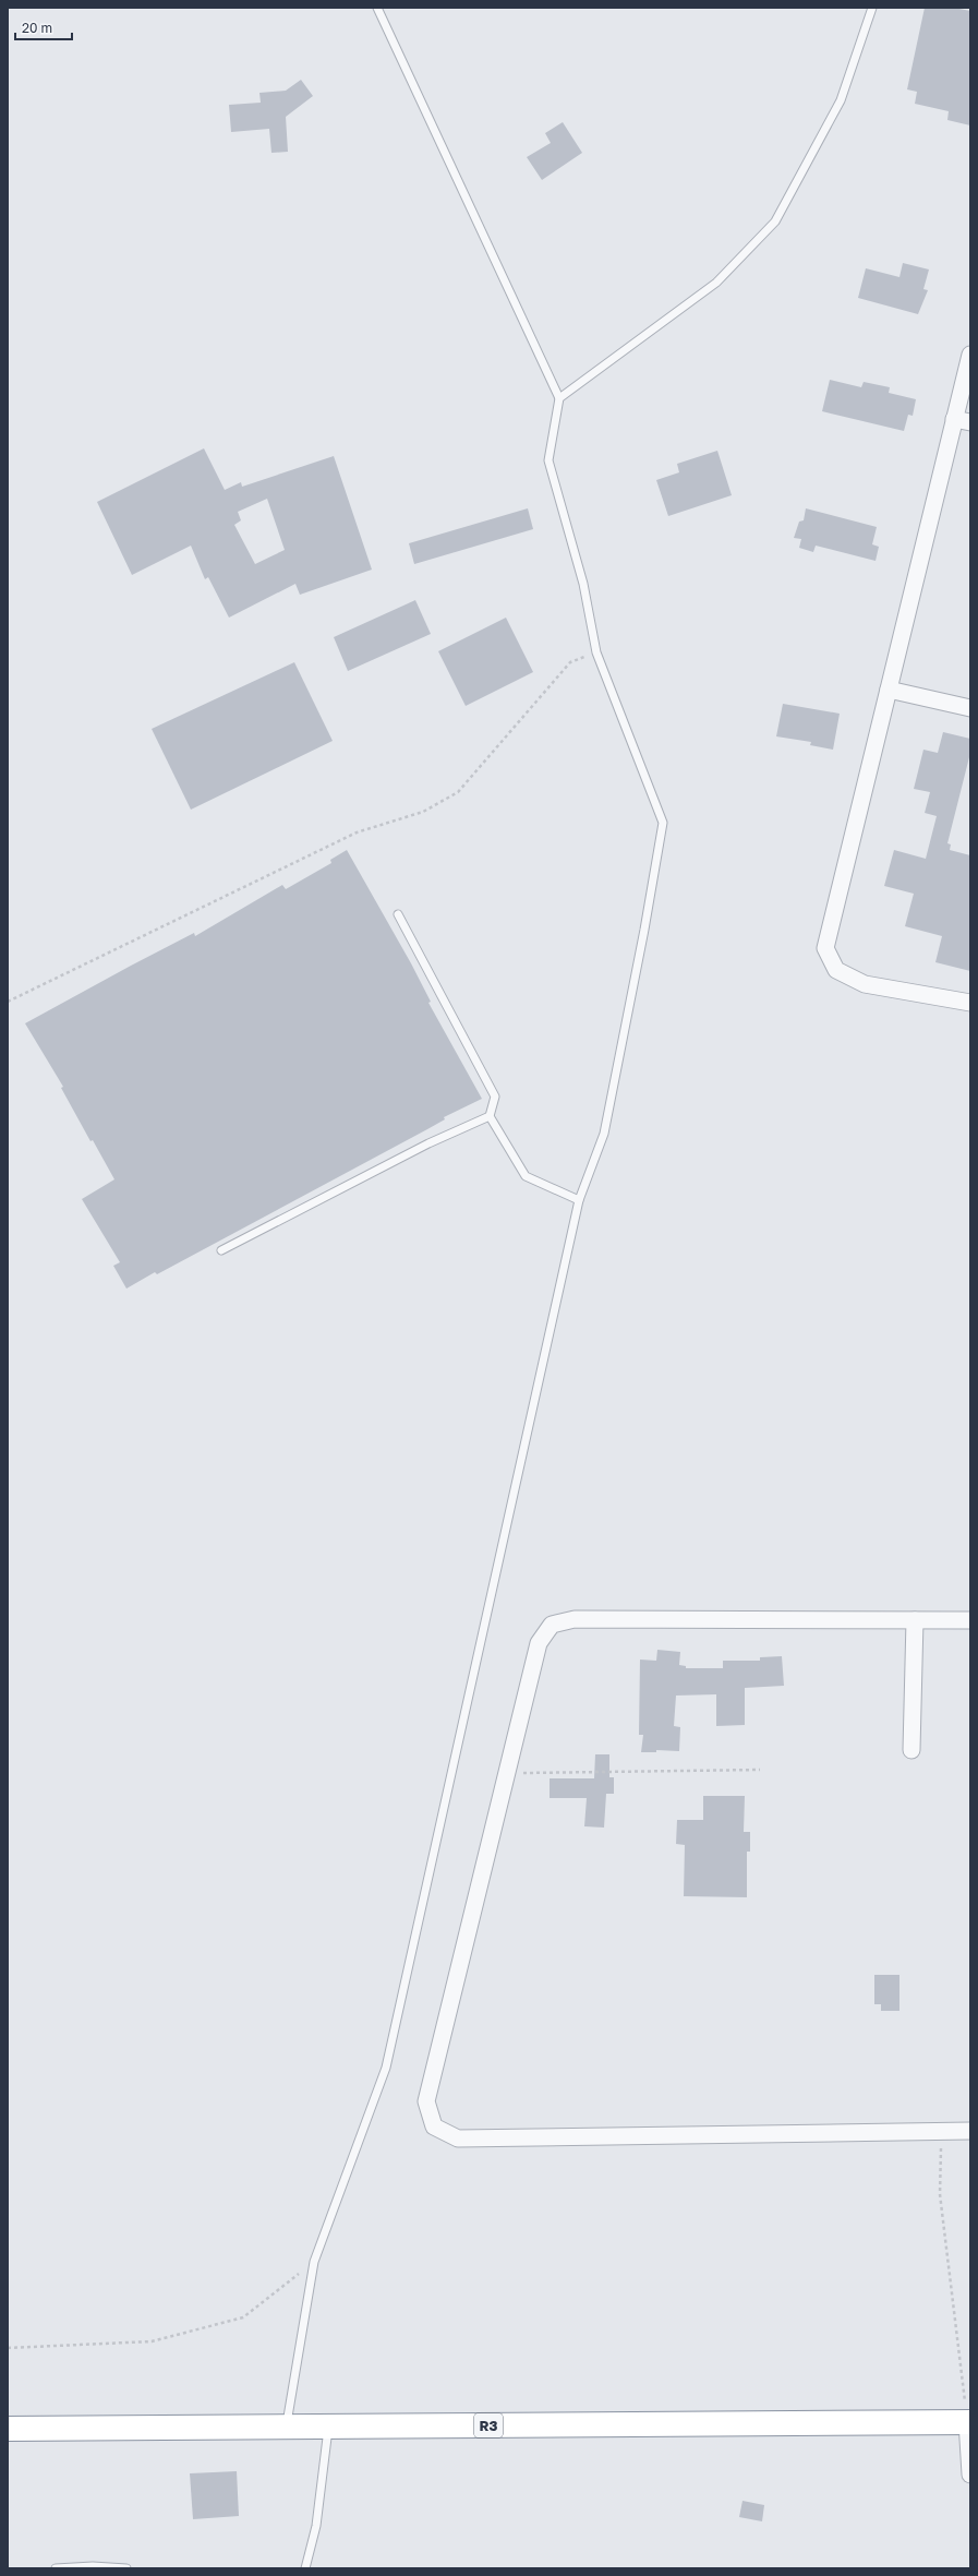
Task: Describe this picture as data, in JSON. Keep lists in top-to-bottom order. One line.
{"streets":{"highway":["R3"]},"scale_bar":"20 m"}
